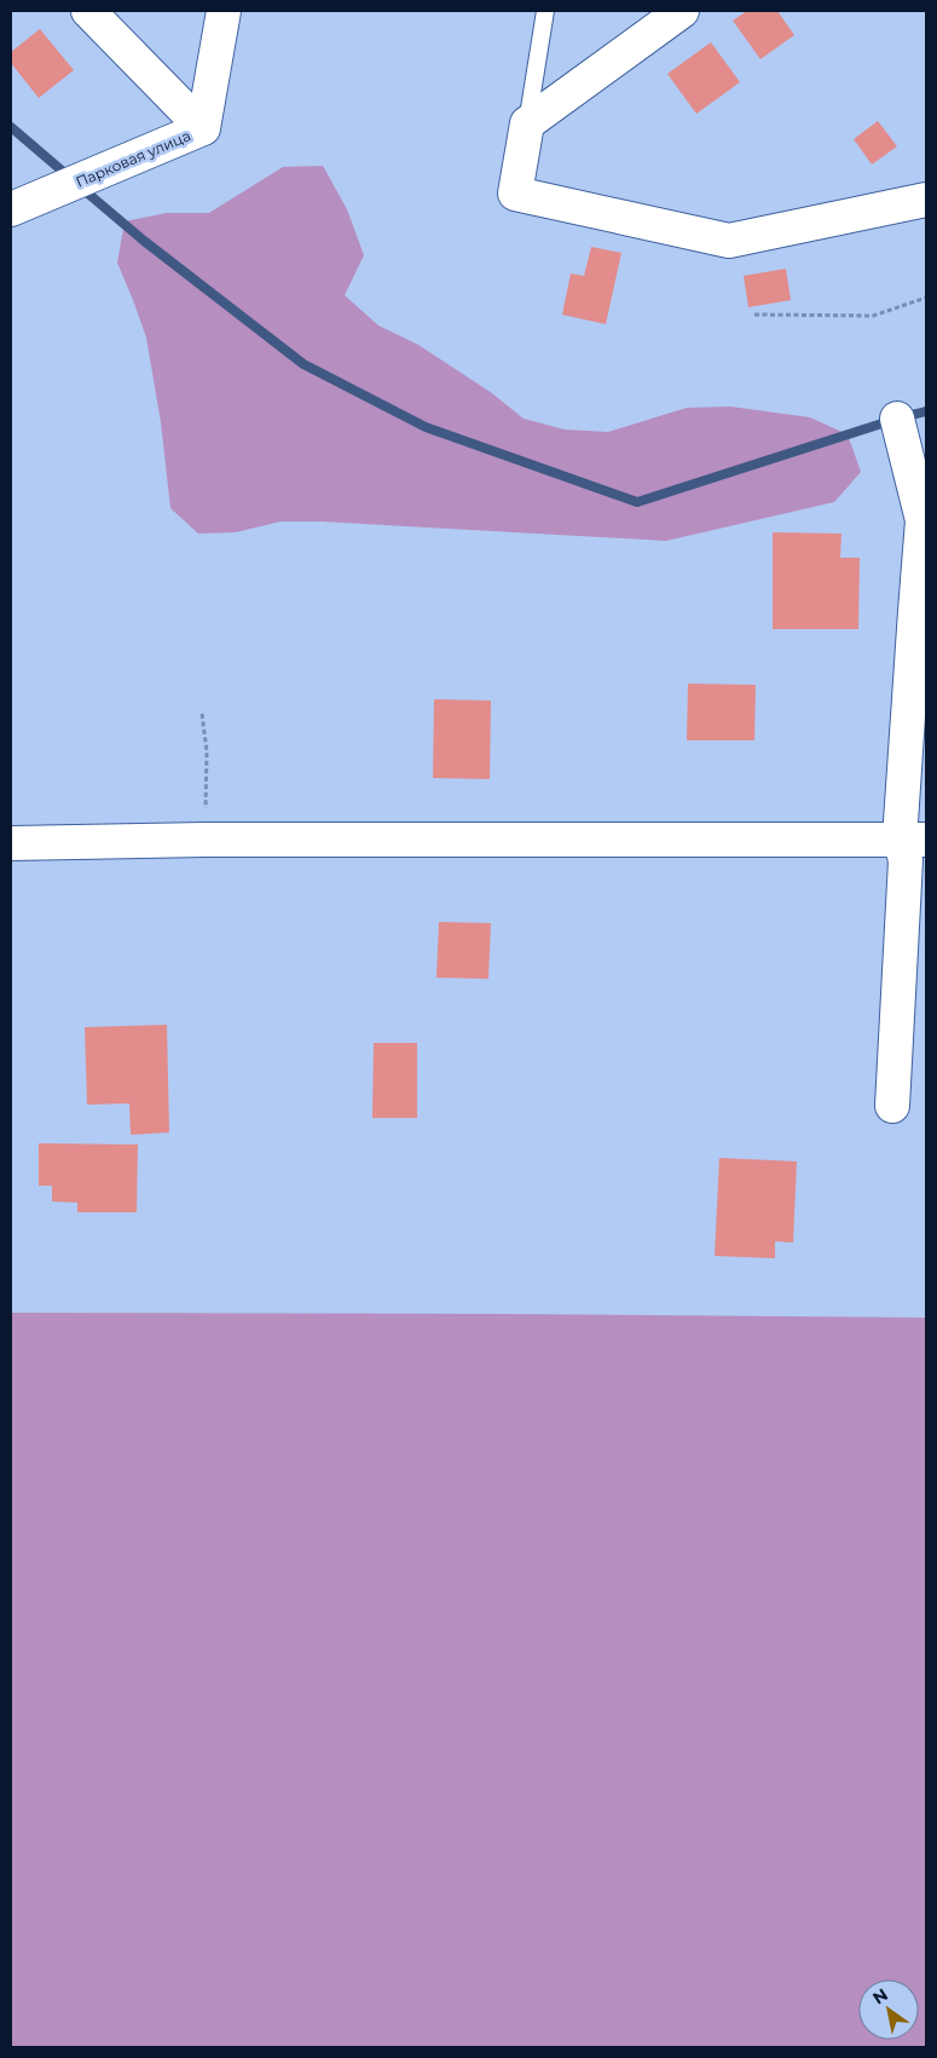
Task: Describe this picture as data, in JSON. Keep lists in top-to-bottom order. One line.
{"streets":{"street":["Парковая улица"]},"north":"top left"}
